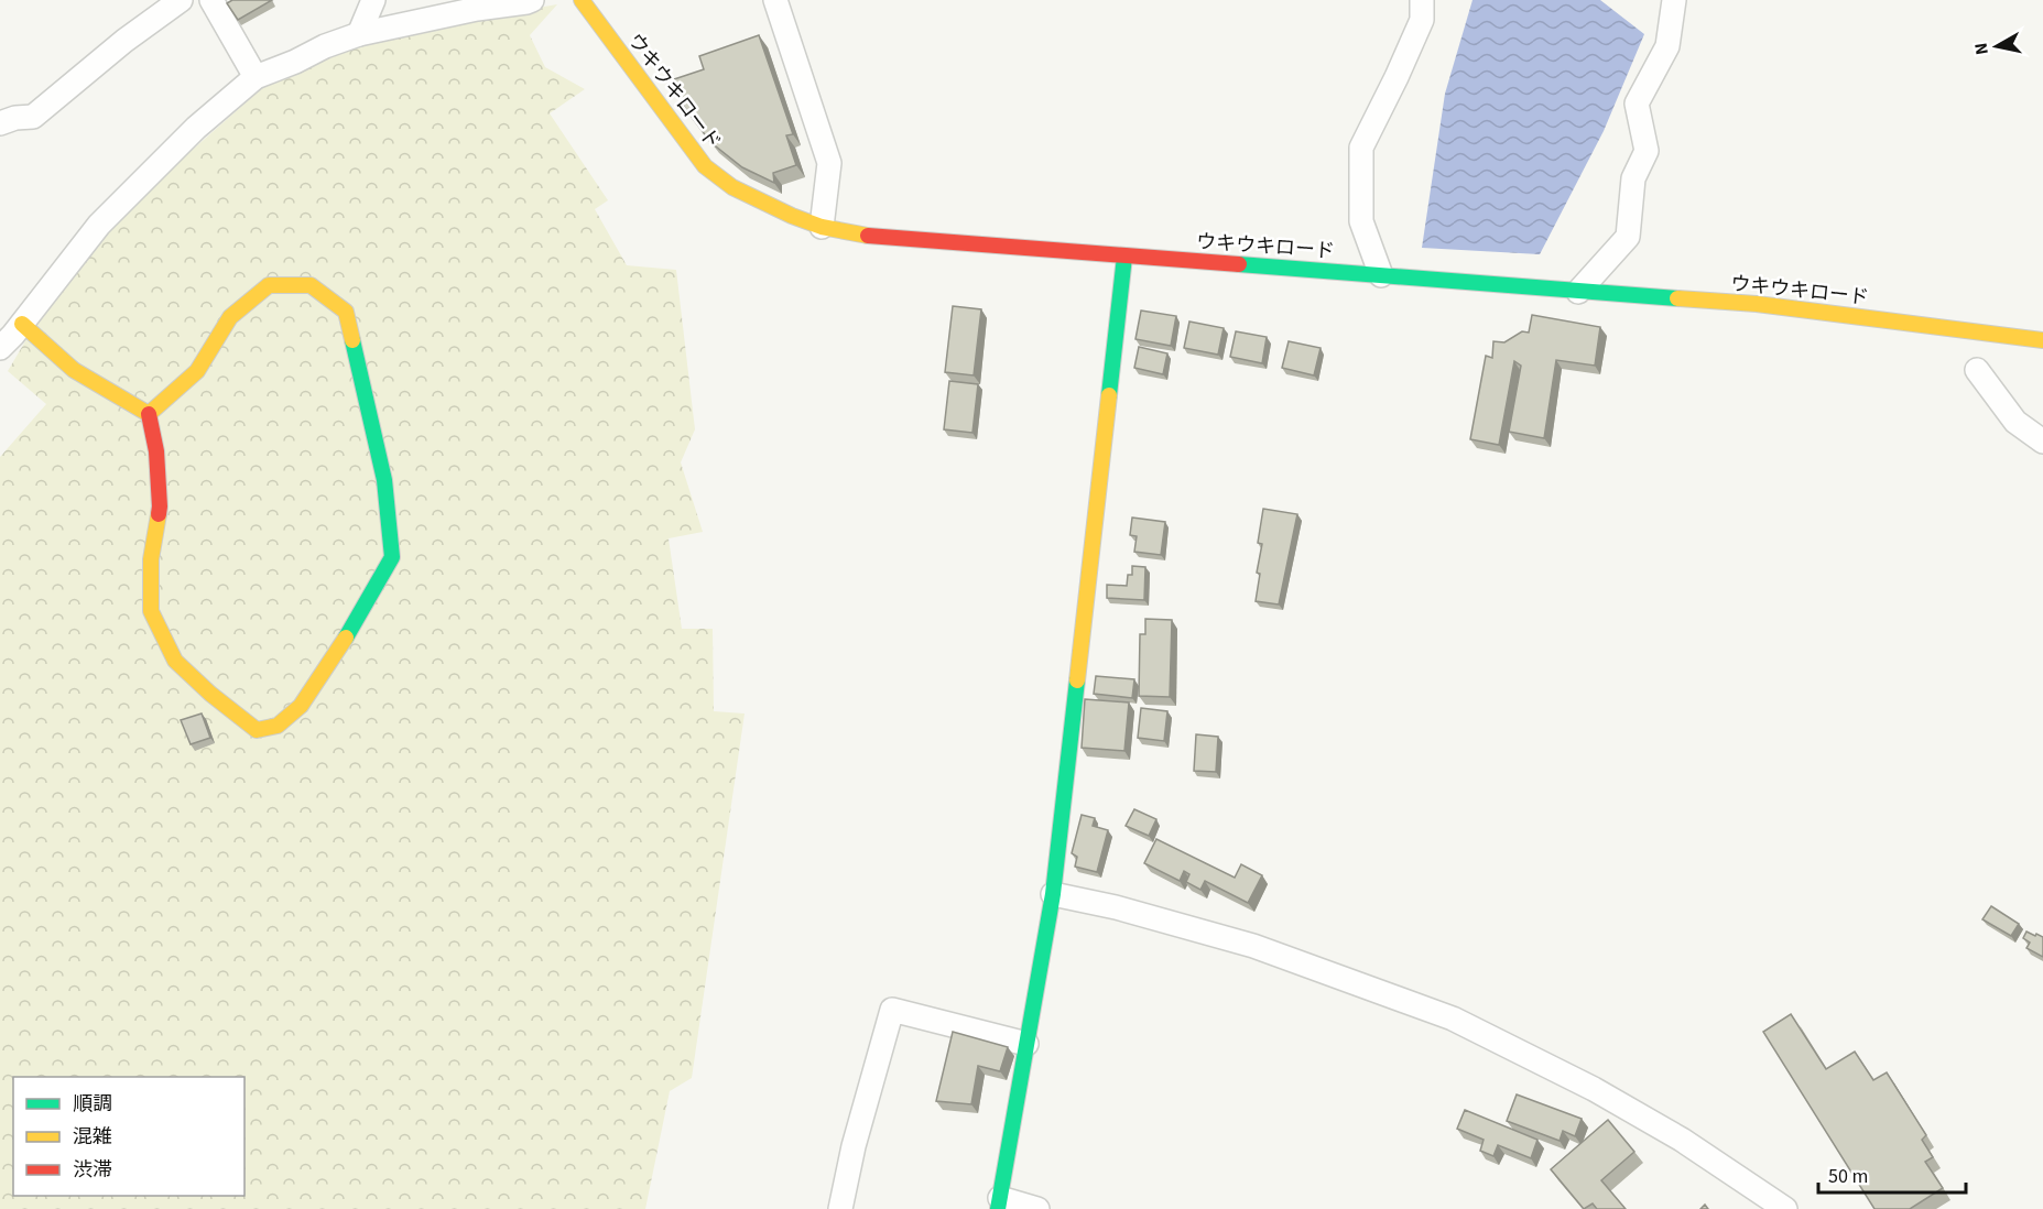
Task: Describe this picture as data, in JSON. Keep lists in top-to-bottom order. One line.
{"streets":{"street":["ウキウキロード"]},"legend":["順調","混雑","渋滞"],"scale_bar":"50 m","north":"left"}
